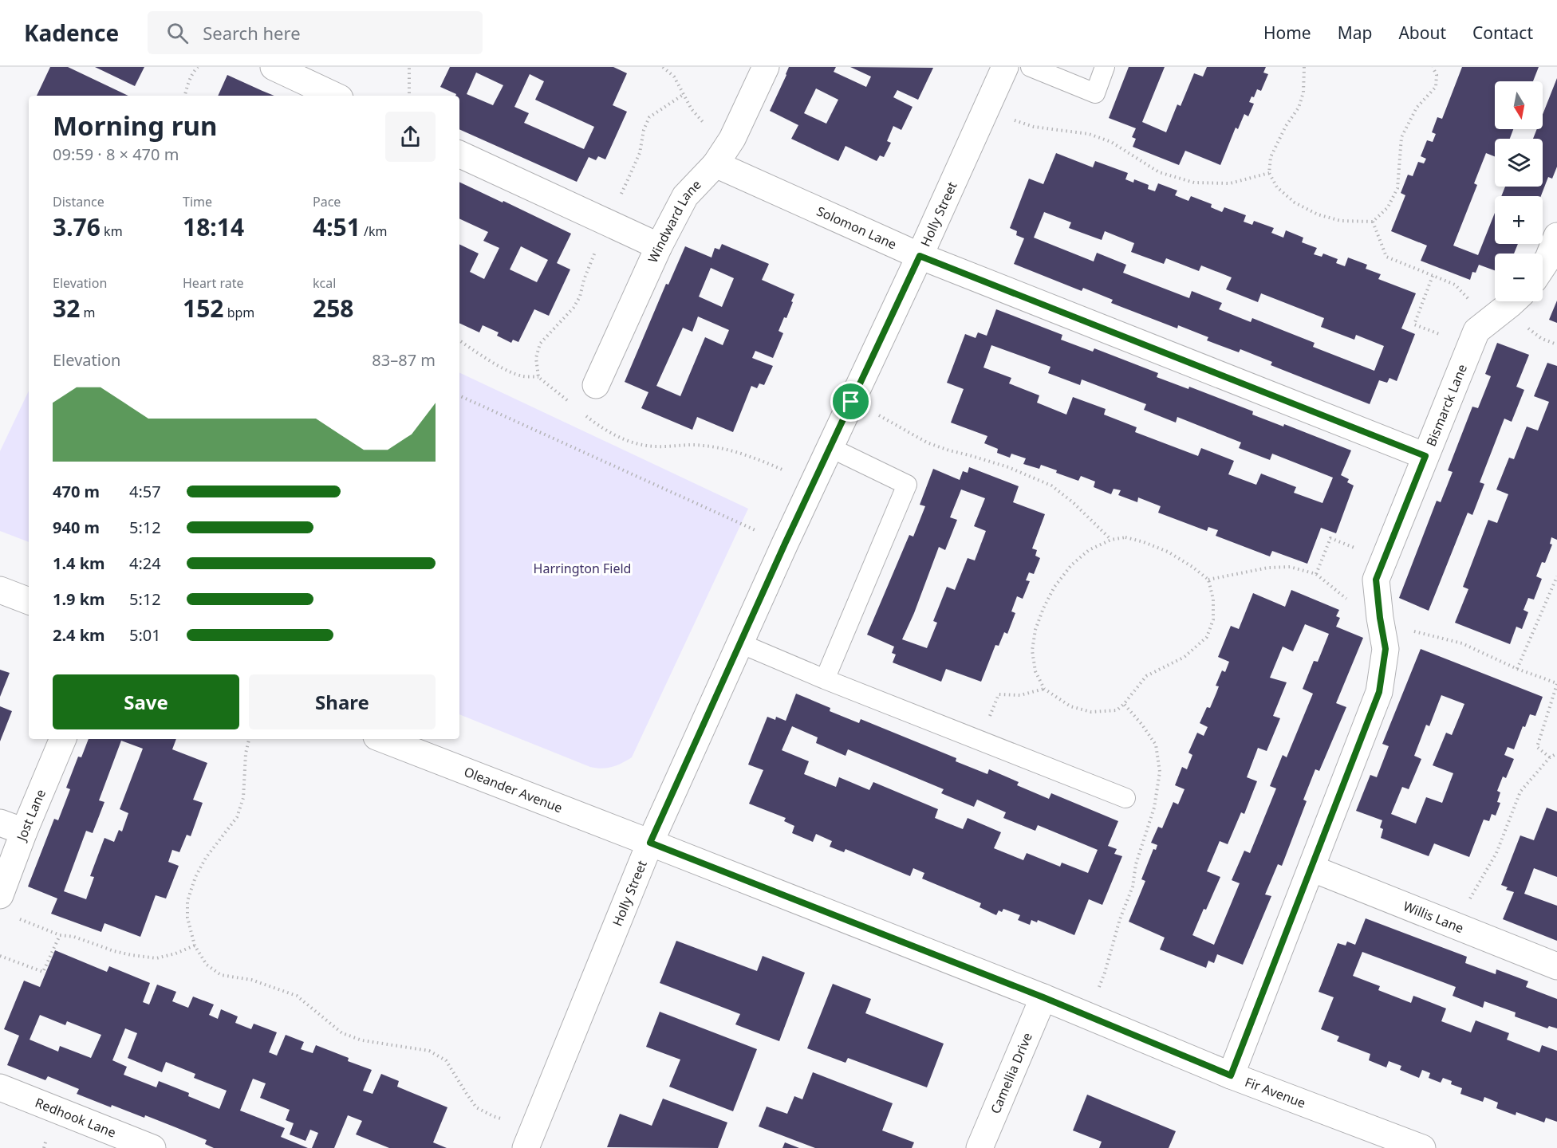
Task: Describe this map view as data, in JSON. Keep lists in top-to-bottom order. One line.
{"streets":{"street":["Holly Street","Windward Lane","Solomon Lane","Bismarck Lane","Oleander Avenue","Jost Lane","Willis Lane","Camellia Drive","Fir Avenue","Redhook Lane"]},"crossings":[["Holly Street","Solomon Lane"],["Holly Street","Oleander Avenue"],["Holly Street","Fir Avenue"],["Windward Lane","Solomon Lane"],["Solomon Lane","Bismarck Lane"],["Bismarck Lane","Willis Lane"],["Bismarck Lane","Fir Avenue"],["Oleander Avenue","Fir Avenue"],["Camellia Drive","Fir Avenue"]],"parks":["Harrington Field"],"north":"bottom","page":{"header":"Kadence","search":"Search here","nav":["Home","Map","About","Contact"],"map_buttons":["+","−"],"heading":["Morning run","09:59 · 8 × 470 m"],"stats":[["Distance","3.76 km"],["Time","18:14"],["Pace","4:51 /km"],["Elevation","32 m"],["Heart rate","152 bpm"],["kcal","258"]],"chart":["Elevation","83–87 m"],"list":[{"name":"470 m","note":"4:57"},{"name":"940 m","note":"5:12"},{"name":"1.4 km","note":"4:24"},{"name":"1.9 km","note":"5:12"},{"name":"2.4 km","note":"5:01"}],"buttons":["Save","Share"]}}
